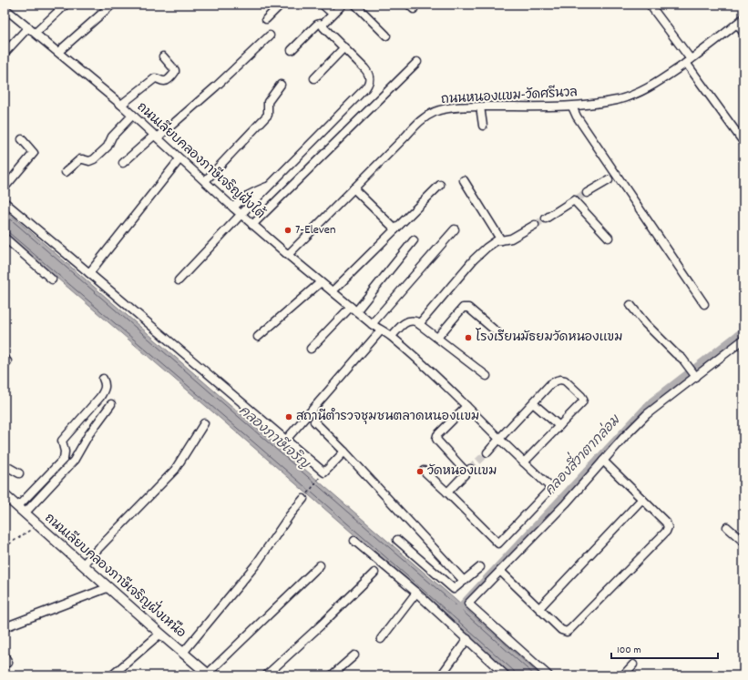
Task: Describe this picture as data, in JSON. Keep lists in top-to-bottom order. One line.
{"streets":{"main road":["ถนนเลียบคลองภาษีเจริญฝั่งเหนือ"],"street":["ถนนหนองแขม-วัดศรีนวล","ถนนเลียบคลองภาษีเจริญฝั่งใต้"]},"crossings":[["ถนนหนองแขม-วัดศรีนวล","ถนนเลียบคลองภาษีเจริญฝั่งใต้"]],"water":["คลองภาษีเจริญ","คลองสี่วาตากล่อม"],"places":["7-Eleven","โรงเรียนมัธยมวัดหนองแขม","สถานีตำรวจชุมชนตลาดหนองแขม","วัดหนองแขม"],"scale_bar":"100 m"}
